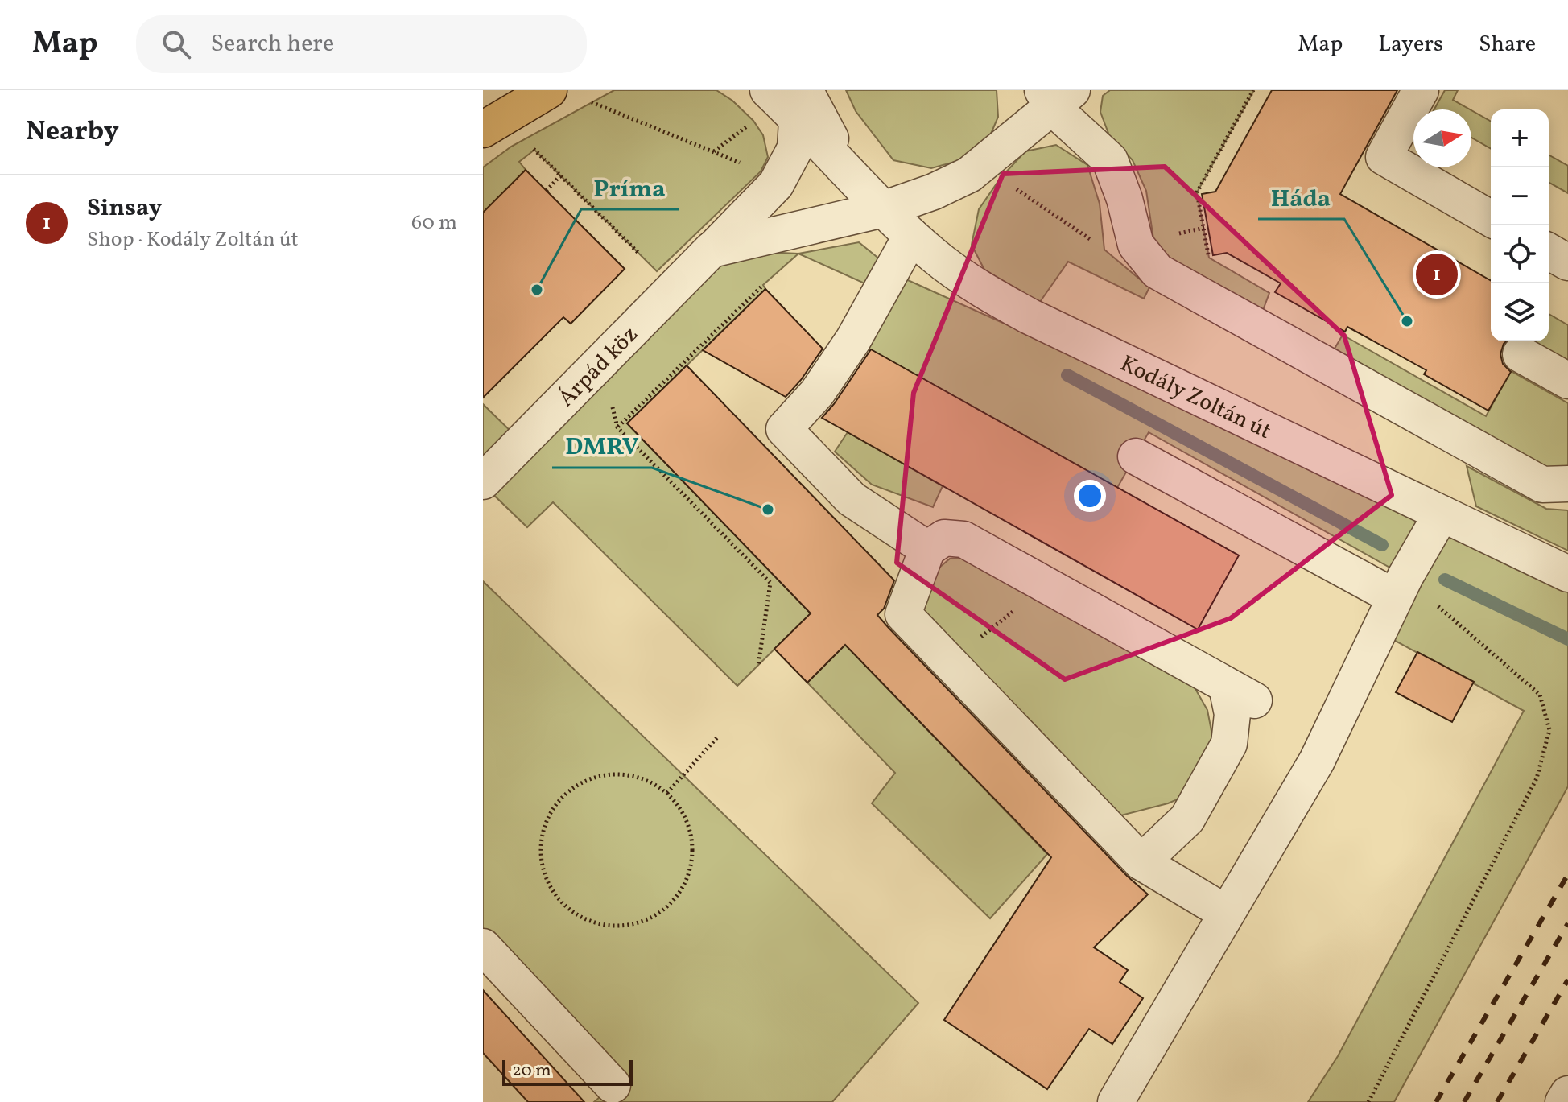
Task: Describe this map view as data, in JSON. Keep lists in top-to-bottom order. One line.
{"streets":{"street":["Árpád köz","Kodály Zoltán út"]},"crossings":[["Árpád köz","Kodály Zoltán út"]],"places":["Príma","Háda","DMRV"],"scale_bar":"20 m","north":"right","page":{"header":"Map","search":"Search here","nav":["Map","Layers","Share"],"heading":"Nearby","map_buttons":["+","−"],"list":[{"mark":"1","name":"Sinsay","note":"Shop · Kodály Zoltán út","value":"60 m"}],"pins":"1","scale":"20 m"}}
